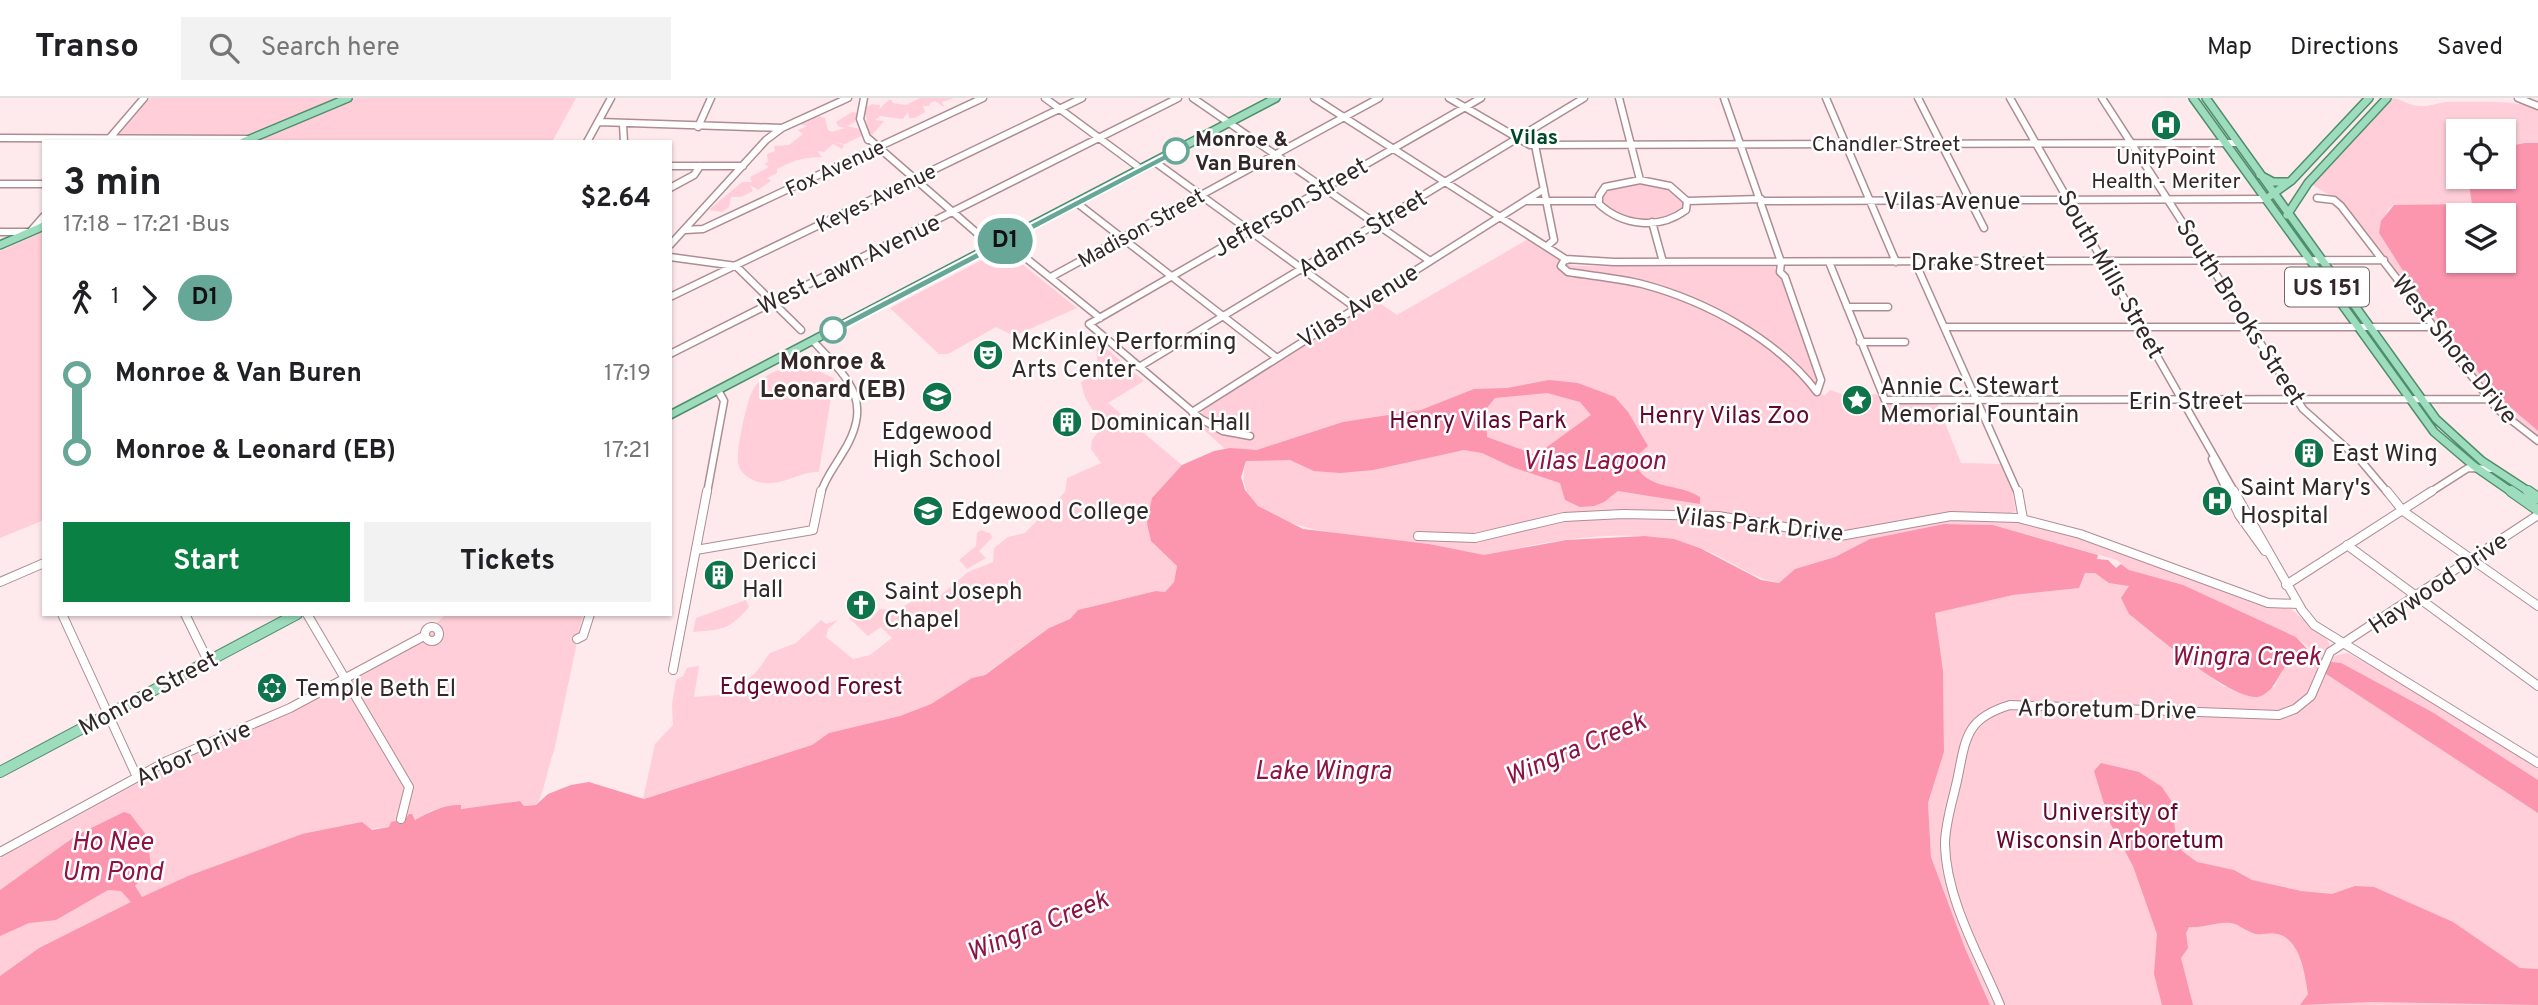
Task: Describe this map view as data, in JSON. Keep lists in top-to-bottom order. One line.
{"streets":{"main road":["US 151","Monroe Street"],"street":["Chandler Street","Fox Avenue","Keyes Avenue","Vilas Avenue","Jefferson Street","Madison Street","Adams Street","Drake Street","West Lawn Avenue","South Mills Street","South Brooks Street","West Shore Drive","Erin Street","Vilas Park Drive","Haywood Drive","Arboretum Drive","Arbor Drive"]},"crossings":[["Chandler Street","Jefferson Street"],["Chandler Street","Adams Street"],["Chandler Street","South Mills Street"],["Chandler Street","South Brooks Street"],["Vilas Avenue","South Mills Street"],["Vilas Avenue","US 151"],["Vilas Avenue","South Brooks Street"],["Drake Street","South Mills Street"],["Drake Street","US 151"],["Drake Street","South Brooks Street"],["Drake Street","West Shore Drive"],["South Mills Street","Erin Street"],["South Mills Street","Vilas Park Drive"],["South Mills Street","Haywood Drive"],["South Mills Street","Arboretum Drive"],["US 151","Erin Street"],["South Brooks Street","Erin Street"],["South Brooks Street","Haywood Drive"],["West Shore Drive","Erin Street"],["Haywood Drive","Arboretum Drive"]],"districts":["Vilas"],"water":["Vilas Lagoon","Wingra Creek","Lake Wingra","Ho Nee Um Pond"],"parks":["Henry Vilas Zoo","Henry Vilas Park","Edgewood Forest","University of Wisconsin Arboretum"],"places":{"hospital":["UnityPoint Health - Meriter","Saint Mary's Hospital"],"other":["Monroe & Van Buren","Monroe & Leonard (EB)"],"theatre":["McKinley Performing Arts Center"],"school or university":["Edgewood High School","Edgewood College"],"place":["Annie C. Stewart Memorial Fountain"],"building":["Dominican Hall","East Wing","Dericci Hall"],"church":["Saint Joseph Chapel"],"synagogue":["Temple Beth El"]},"lines":["bus line D1"],"page":{"header":"Transo","search":"Search here","nav":["Map","Directions","Saved"],"on_map":"D1","heading":["3 min","17:18 – 17:21 · Bus","$2.64"],"legs":["1","D1"],"list":[{"name":"Monroe & Van Buren","value":"17:19"},{"name":"Monroe & Leonard (EB)","value":"17:21"}],"buttons":["Start","Tickets"]}}
